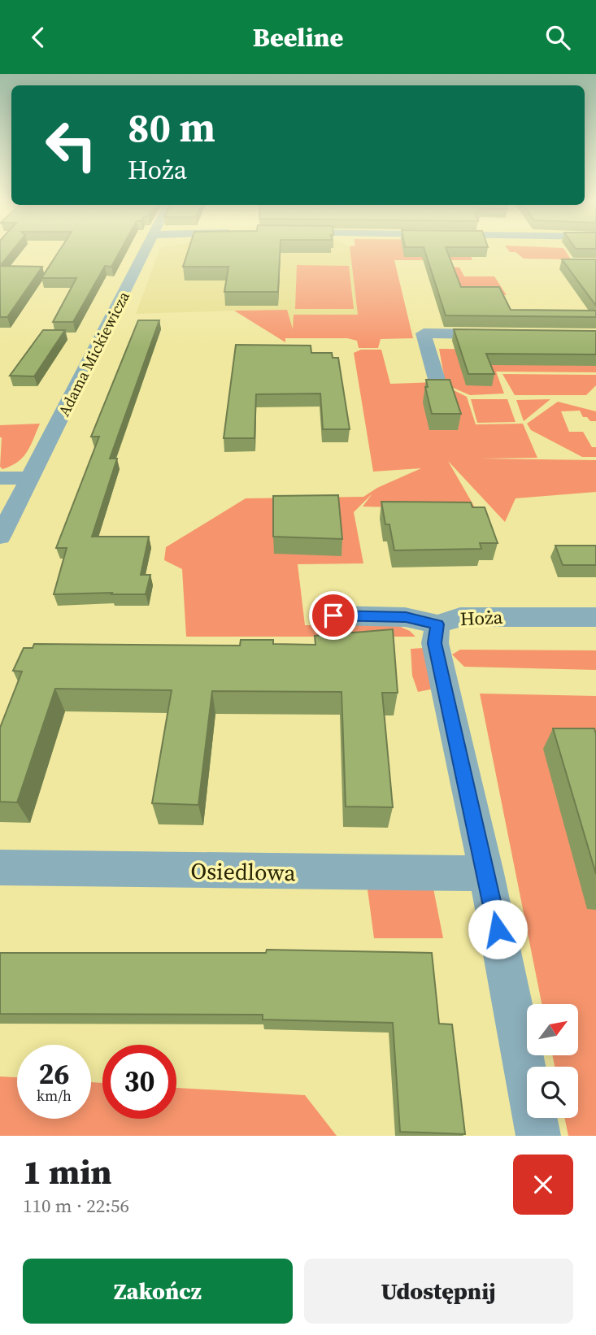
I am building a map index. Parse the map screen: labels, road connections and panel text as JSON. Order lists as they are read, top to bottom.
{
  "streets": {
    "street": ["Adama Mickiewicza", "Hoża", "Osiedlowa"]
  },
  "north": "top right",
  "page": {
    "header": "Beeline",
    "turn": ["80 m", "Hoża"],
    "speed": "26 km/h",
    "limit": "30",
    "heading": ["1 min", "110 m · 22:56"],
    "buttons": ["Zakończ", "Udostępnij"]
  }
}
